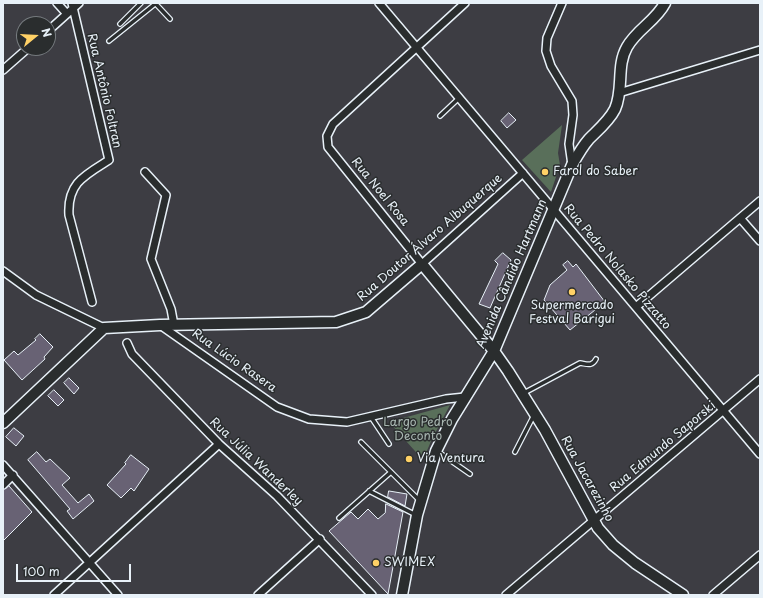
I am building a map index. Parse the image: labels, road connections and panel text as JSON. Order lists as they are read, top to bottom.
{
  "streets": {
    "main road": [
      "Rua Noel Rosa",
      "Rua Doutor Álvaro Albuquerque",
      "Avenida Cândido Hartmann",
      "Rua Jacarezinho"
    ],
    "street": [
      "Rua Antônio Foltran",
      "Rua Pedro Nolasko Pizzatto",
      "Rua Lúcio Rasera",
      "Rua Edmundo Saporski",
      "Rua Júlia Wanderley"
    ]
  },
  "crossings": [
    ["Rua Noel Rosa", "Rua Doutor Álvaro Albuquerque"],
    ["Rua Noel Rosa", "Rua Pedro Nolasko Pizzatto"],
    ["Rua Noel Rosa", "Avenida Cândido Hartmann"],
    ["Rua Noel Rosa", "Rua Jacarezinho"],
    ["Rua Doutor Álvaro Albuquerque", "Rua Pedro Nolasko Pizzatto"],
    ["Rua Doutor Álvaro Albuquerque", "Rua Lúcio Rasera"],
    ["Rua Pedro Nolasko Pizzatto", "Avenida Cândido Hartmann"],
    ["Rua Pedro Nolasko Pizzatto", "Rua Edmundo Saporski"],
    ["Avenida Cândido Hartmann", "Rua Lúcio Rasera"],
    ["Avenida Cândido Hartmann", "Rua Jacarezinho"],
    ["Rua Edmundo Saporski", "Rua Jacarezinho"]
  ],
  "parks": ["Largo Pedro Deconto"],
  "places": [
    "Farol do Saber",
    "Supermercado Festval Barigui",
    "Via Ventura",
    "SWIMEX"
  ],
  "scale_bar": "100 m",
  "north": "right"
}
